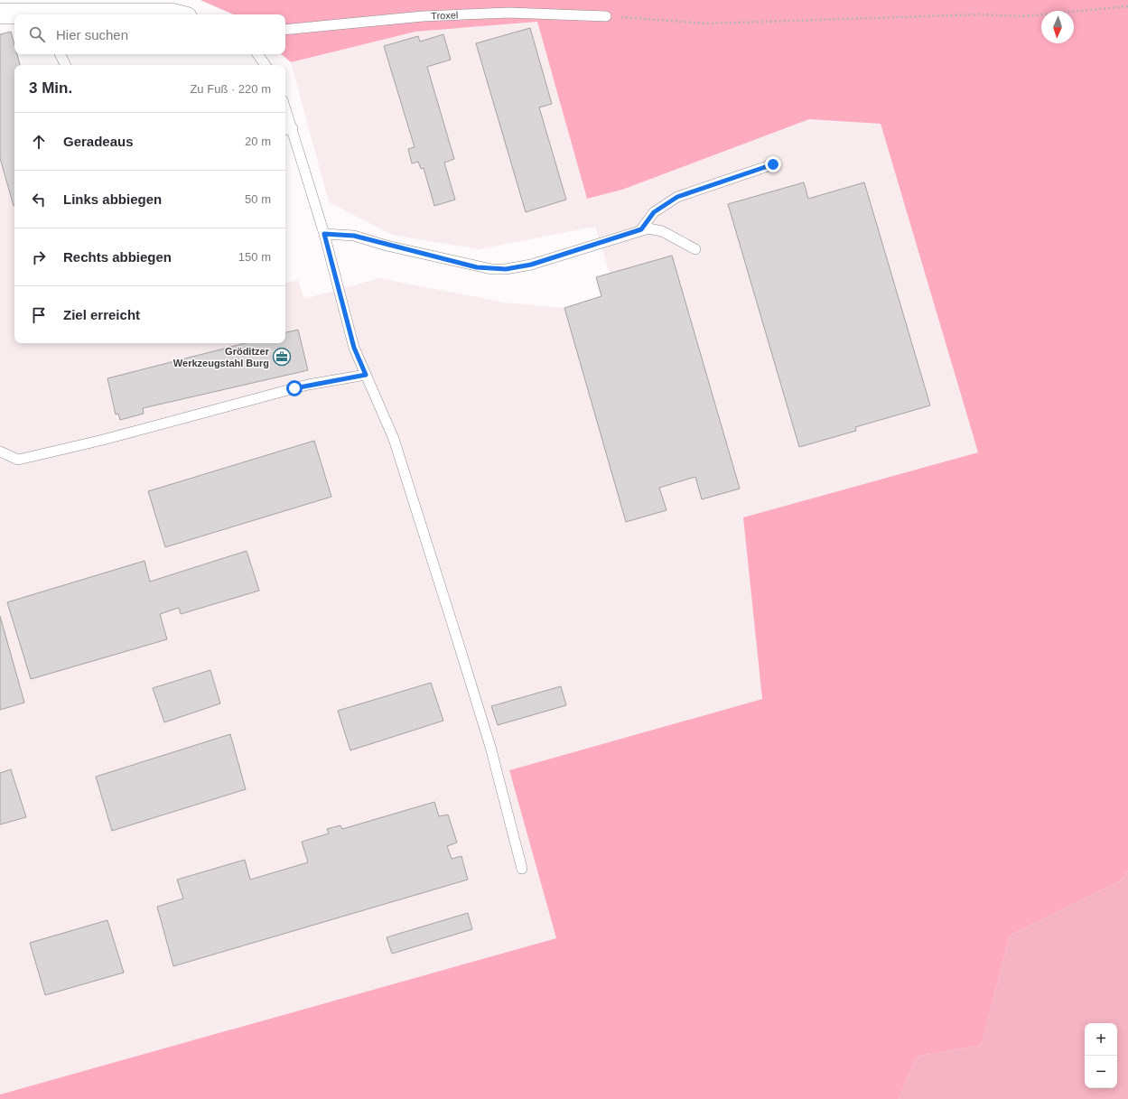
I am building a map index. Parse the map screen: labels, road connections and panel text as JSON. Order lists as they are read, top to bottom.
{
  "streets": {
    "lane": ["Troxel"]
  },
  "places": {
    "office": ["Gröditzer Werkzeugstahl Burg"]
  },
  "north": "bottom",
  "page": {
    "search": "Hier suchen",
    "heading": ["3 Min.", "Zu Fuß · 220 m"],
    "list": [
      ["Geradeaus", "20 m"],
      ["Links abbiegen", "50 m"],
      ["Rechts abbiegen", "150 m"],
      "Ziel erreicht"
    ],
    "map_buttons": ["+", "−"]
  }
}
